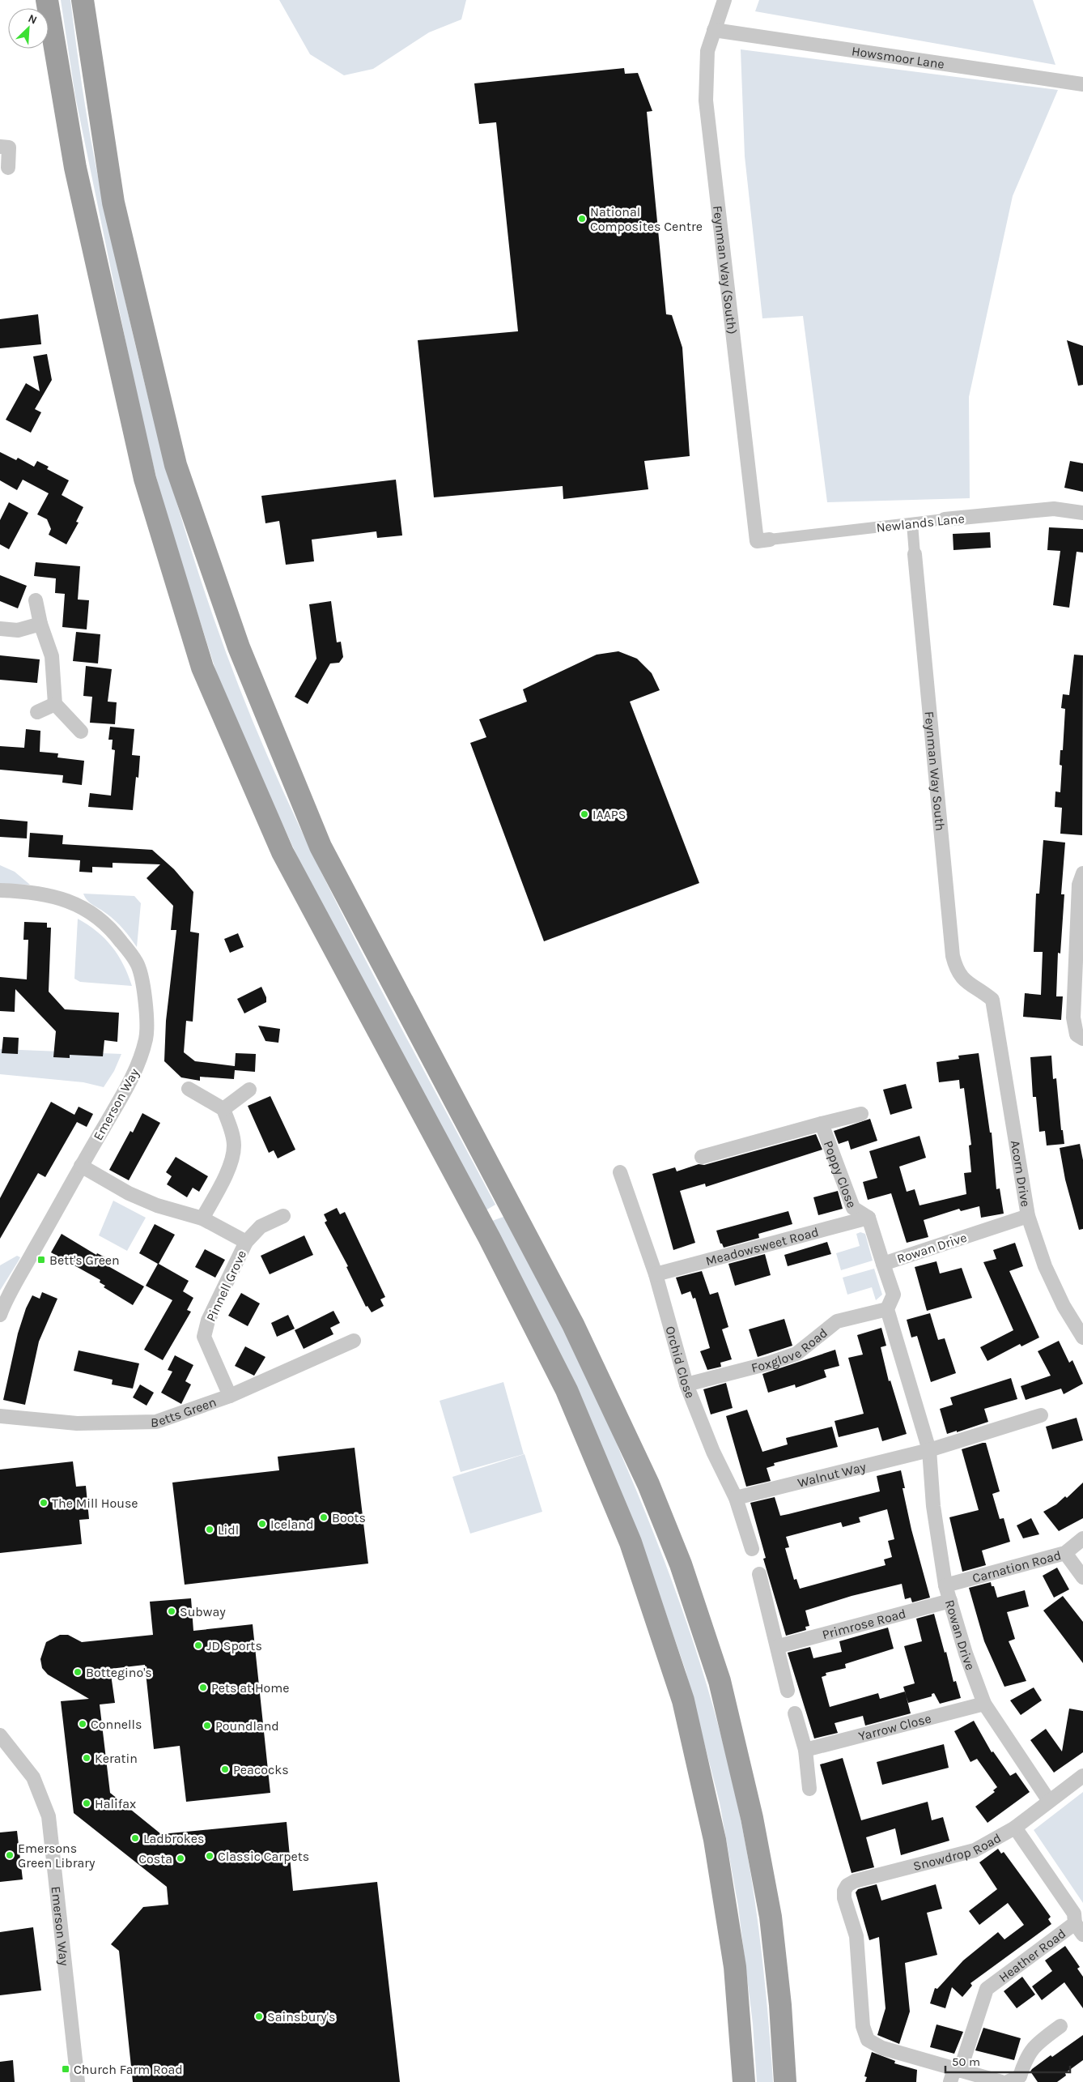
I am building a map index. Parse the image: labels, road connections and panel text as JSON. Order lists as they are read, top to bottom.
{
  "streets": {
    "street": [
      "Howsmoor Lane",
      "Feynman Way (South)",
      "Newlands Lane",
      "Feynman Way South",
      "Emerson Way",
      "Poppy Close",
      "Acorn Drive",
      "Meadowsweet Road",
      "Rowan Drive",
      "Pinnell Grove",
      "Foxglove Road",
      "Orchid Close",
      "Betts Green",
      "Walnut Way",
      "Carnation Road",
      "Primrose Road",
      "Yarrow Close",
      "Snowdrop Road",
      "Heather Road"
    ]
  },
  "crossings": [
    ["Howsmoor Lane", "Feynman Way (South)"],
    ["Feynman Way (South)", "Newlands Lane"],
    ["Newlands Lane", "Feynman Way South"],
    ["Feynman Way South", "Acorn Drive"],
    ["Emerson Way", "Pinnell Grove"],
    ["Poppy Close", "Meadowsweet Road"],
    ["Poppy Close", "Rowan Drive"],
    ["Acorn Drive", "Rowan Drive"],
    ["Meadowsweet Road", "Orchid Close"],
    ["Rowan Drive", "Foxglove Road"],
    ["Rowan Drive", "Walnut Way"],
    ["Rowan Drive", "Carnation Road"],
    ["Rowan Drive", "Primrose Road"],
    ["Rowan Drive", "Yarrow Close"],
    ["Rowan Drive", "Snowdrop Road"],
    ["Pinnell Grove", "Betts Green"],
    ["Foxglove Road", "Orchid Close"],
    ["Orchid Close", "Walnut Way"],
    ["Snowdrop Road", "Heather Road"]
  ],
  "places": {
    "other": [
      "National Composites Centre",
      "IAAPS",
      "The Mill House",
      "Boots",
      "Iceland",
      "Lidl",
      "Subway",
      "JD Sports",
      "Bottegino's",
      "Pets at Home",
      "Connells",
      "Poundland",
      "Keratin",
      "Peacocks",
      "Halifax",
      "Ladbrokes",
      "Emersons Green Library",
      "Classic Carpets",
      "Costa",
      "Sainsbury's"
    ],
    "transit": ["Bett's Green", "Church Farm Road"]
  },
  "scale_bar": "50 m",
  "north": "top right"
}
